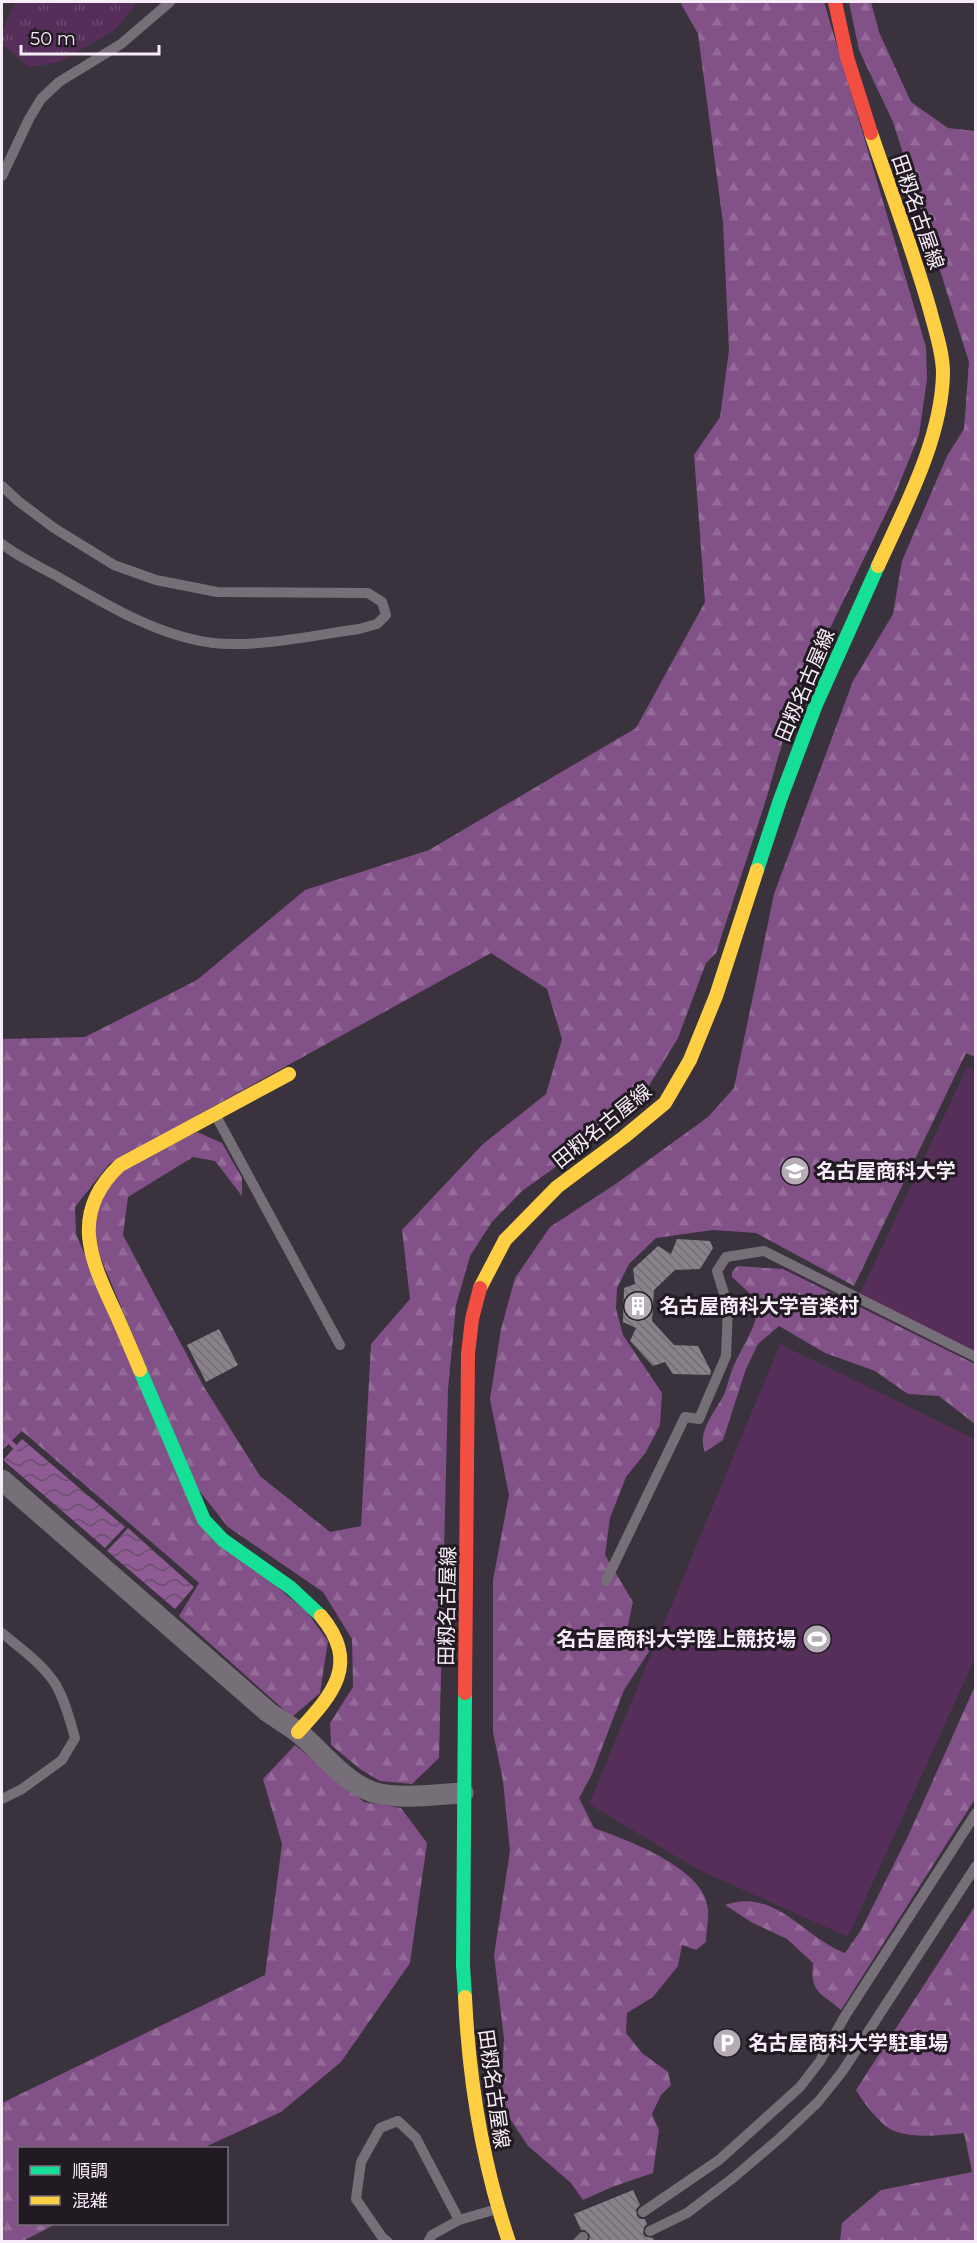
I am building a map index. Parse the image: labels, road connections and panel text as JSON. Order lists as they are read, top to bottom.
{
  "streets": {
    "main road": ["田籾名古屋線"]
  },
  "places": {
    "school or university": ["名古屋商科大学"],
    "building": ["名古屋商科大学音楽村"],
    "sports": ["名古屋商科大学陸上競技場"],
    "parking": ["名古屋商科大学駐車場"]
  },
  "legend": ["順調", "混雑"],
  "scale_bar": "50 m"
}
